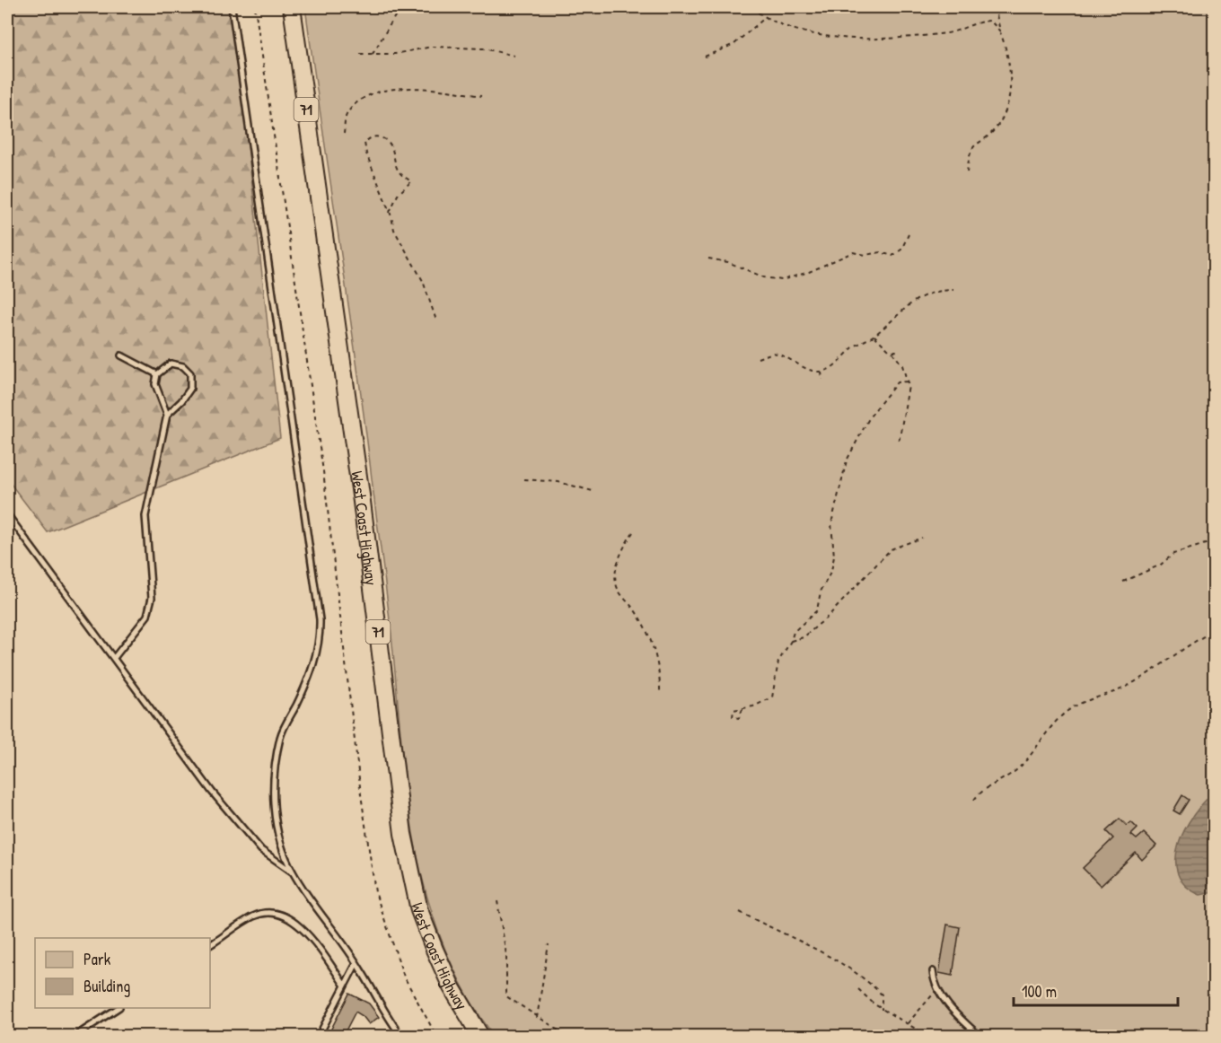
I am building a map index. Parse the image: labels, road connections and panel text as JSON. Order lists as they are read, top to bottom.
{
  "streets": {
    "highway": ["71", "West Coast Highway"]
  },
  "legend": ["Park", "Building"],
  "scale_bar": "100 m"
}
